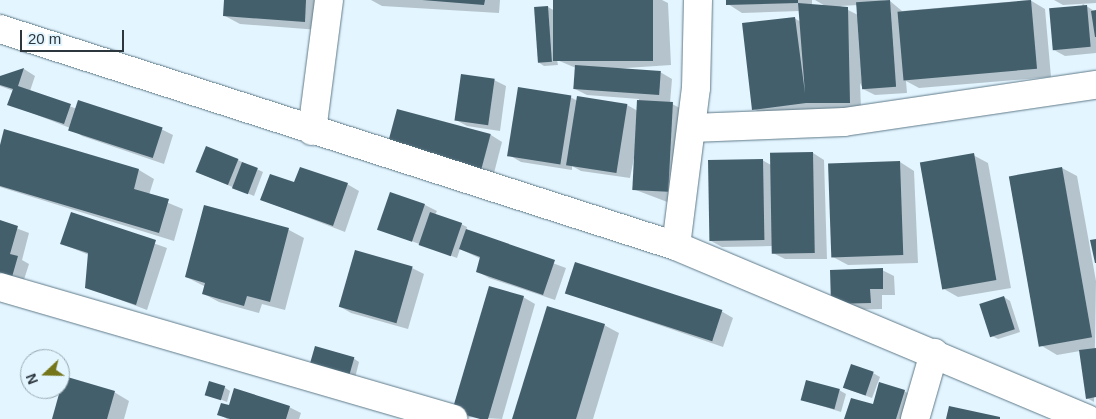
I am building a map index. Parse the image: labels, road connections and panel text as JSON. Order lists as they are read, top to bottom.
{
  "scale_bar": "20 m",
  "north": "left"
}
